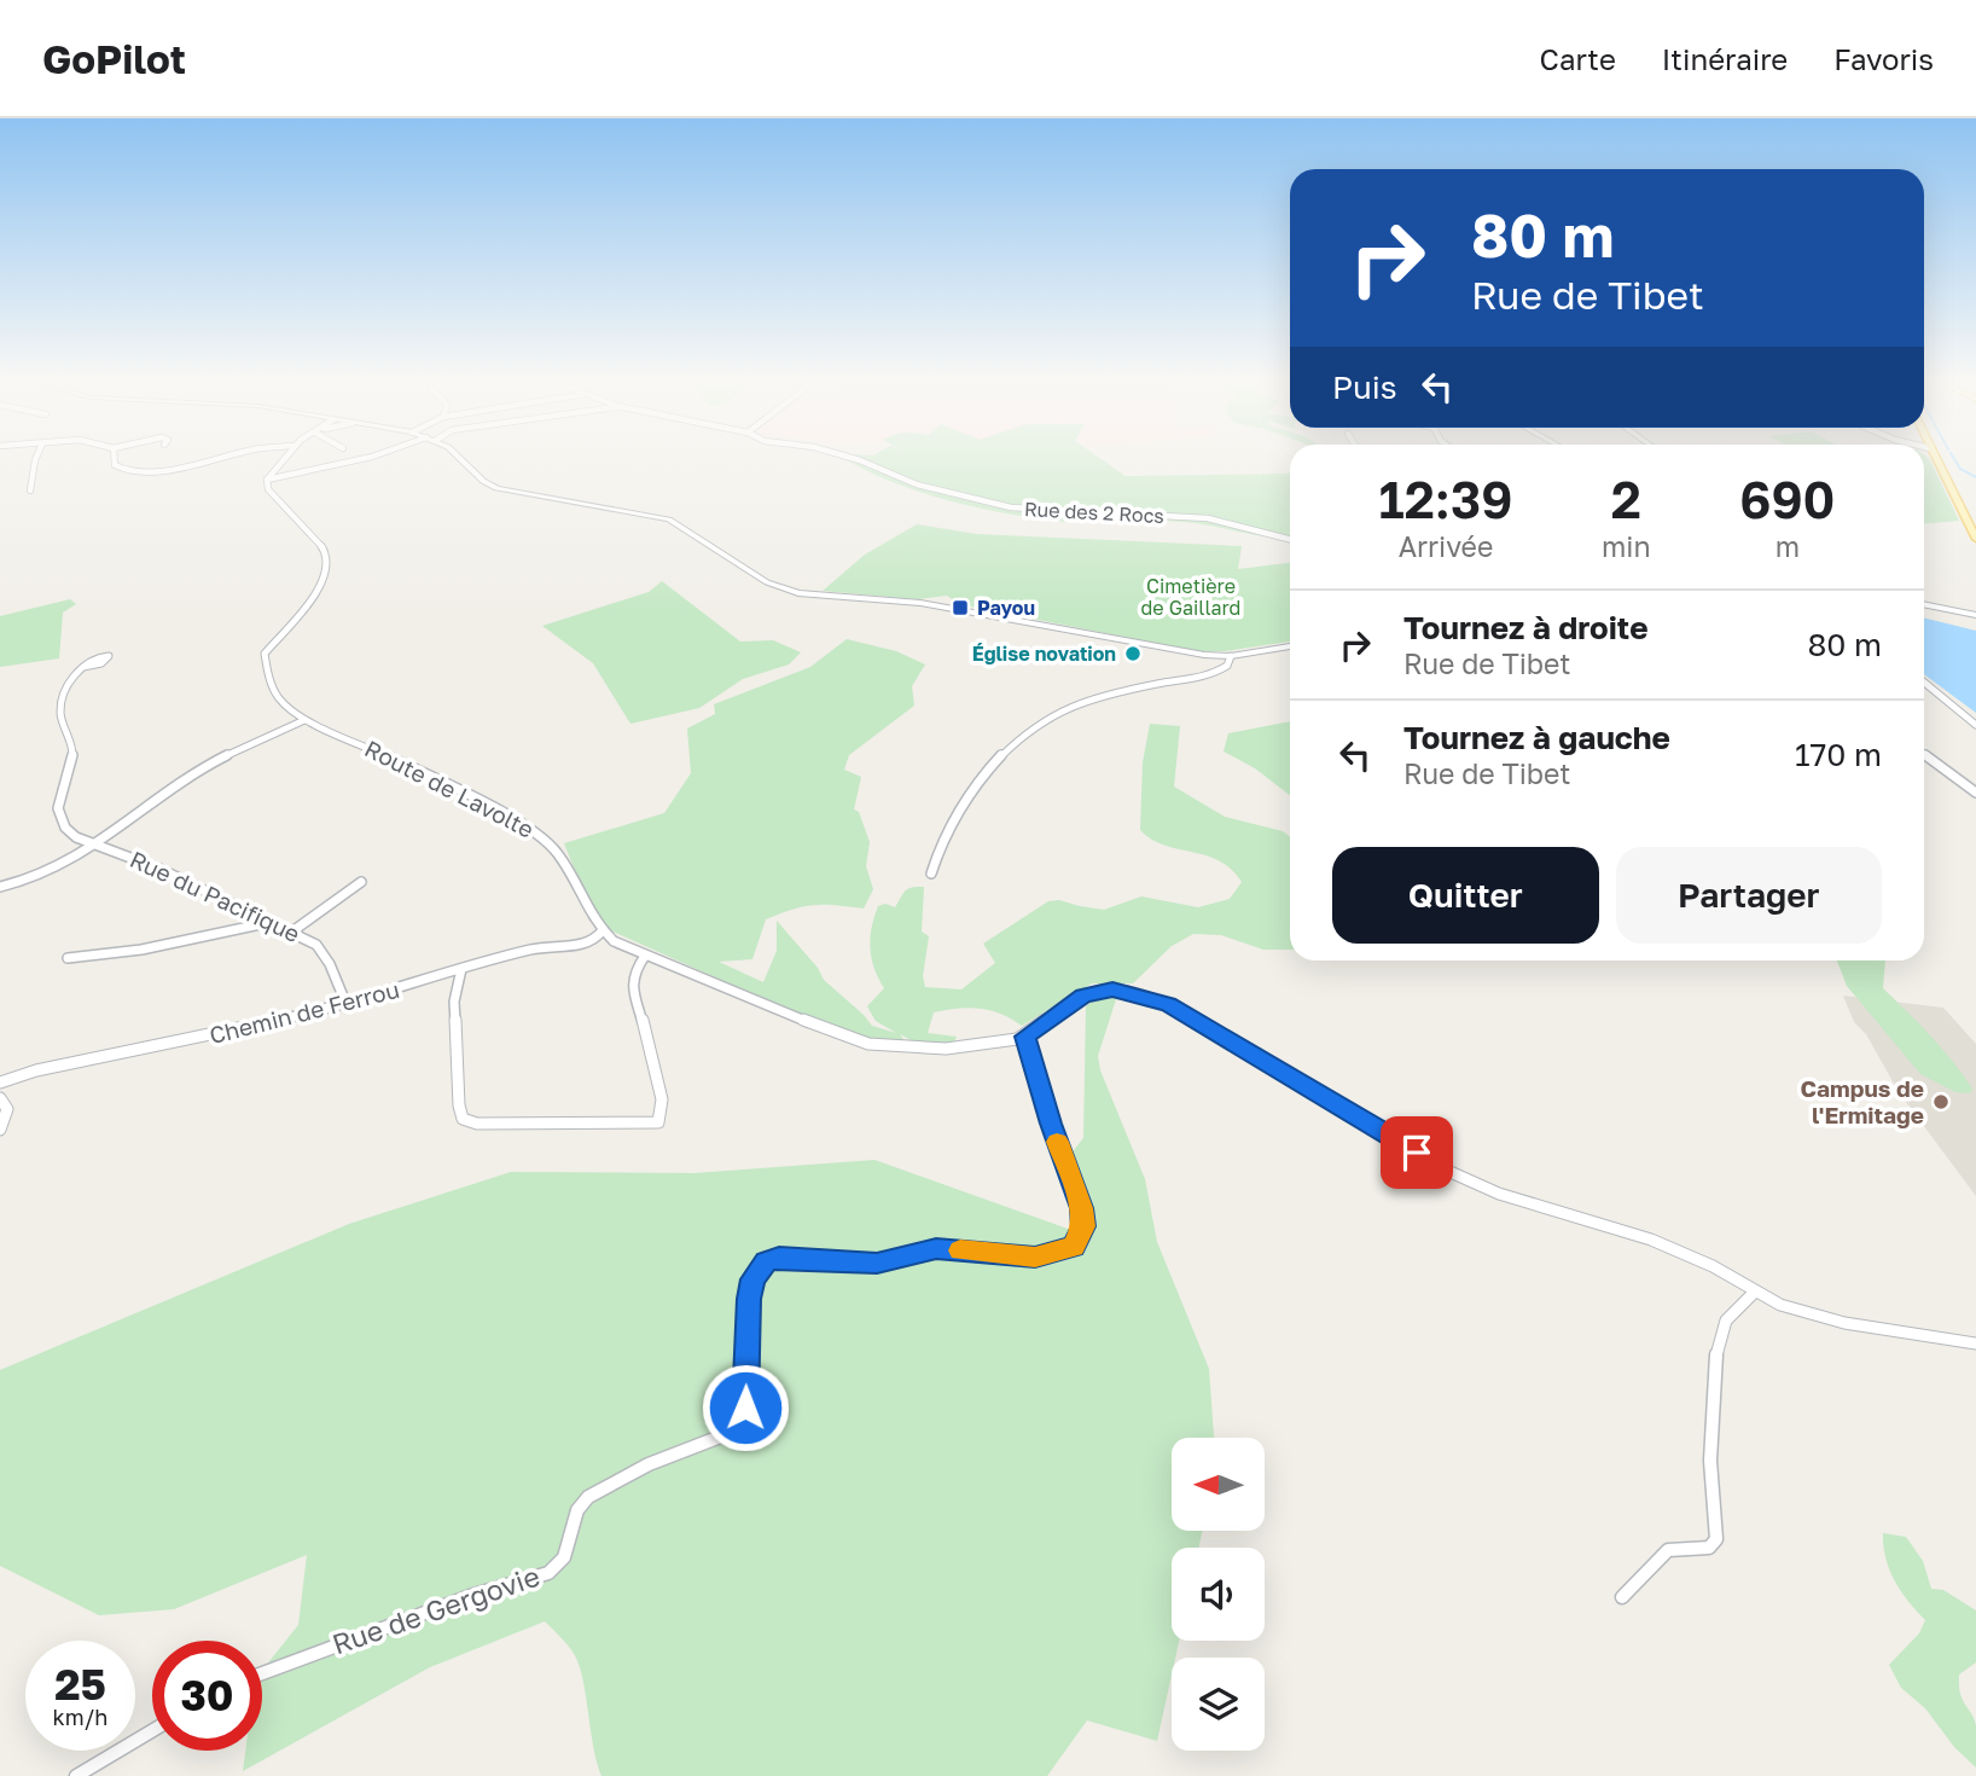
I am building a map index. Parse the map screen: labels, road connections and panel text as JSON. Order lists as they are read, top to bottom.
{
  "streets": {
    "street": [
      "Rue des 2 Rocs",
      "Route de Lavolte",
      "Rue du Pacifique",
      "Chemin de Ferrou",
      "Rue de Gergovie"
    ]
  },
  "crossings": [
    ["Route de Lavolte", "Chemin de Ferrou"],
    ["Route de Lavolte", "Rue de Gergovie"],
    ["Rue du Pacifique", "Chemin de Ferrou"]
  ],
  "parks": ["Cimetière de Gaillard"],
  "places": {
    "transit": ["Payou"],
    "other": ["Église novation", "Campus de l'Ermitage"]
  },
  "north": "left",
  "page": {
    "header": "GoPilot",
    "nav": ["Carte", "Itinéraire", "Favoris"],
    "turn": ["80 m", "Rue de Tibet"],
    "then": "Puis",
    "eta": [
      "12:39",
      "Arrivée",
      "2",
      "min",
      "690",
      "m"
    ],
    "list": [
      {
        "name": "Tournez à droite",
        "note": "Rue de Tibet",
        "value": "80 m"
      },
      {
        "name": "Tournez à gauche",
        "note": "Rue de Tibet",
        "value": "170 m"
      }
    ],
    "buttons": ["Quitter", "Partager"],
    "speed": "25 km/h",
    "limit": "30"
  }
}
